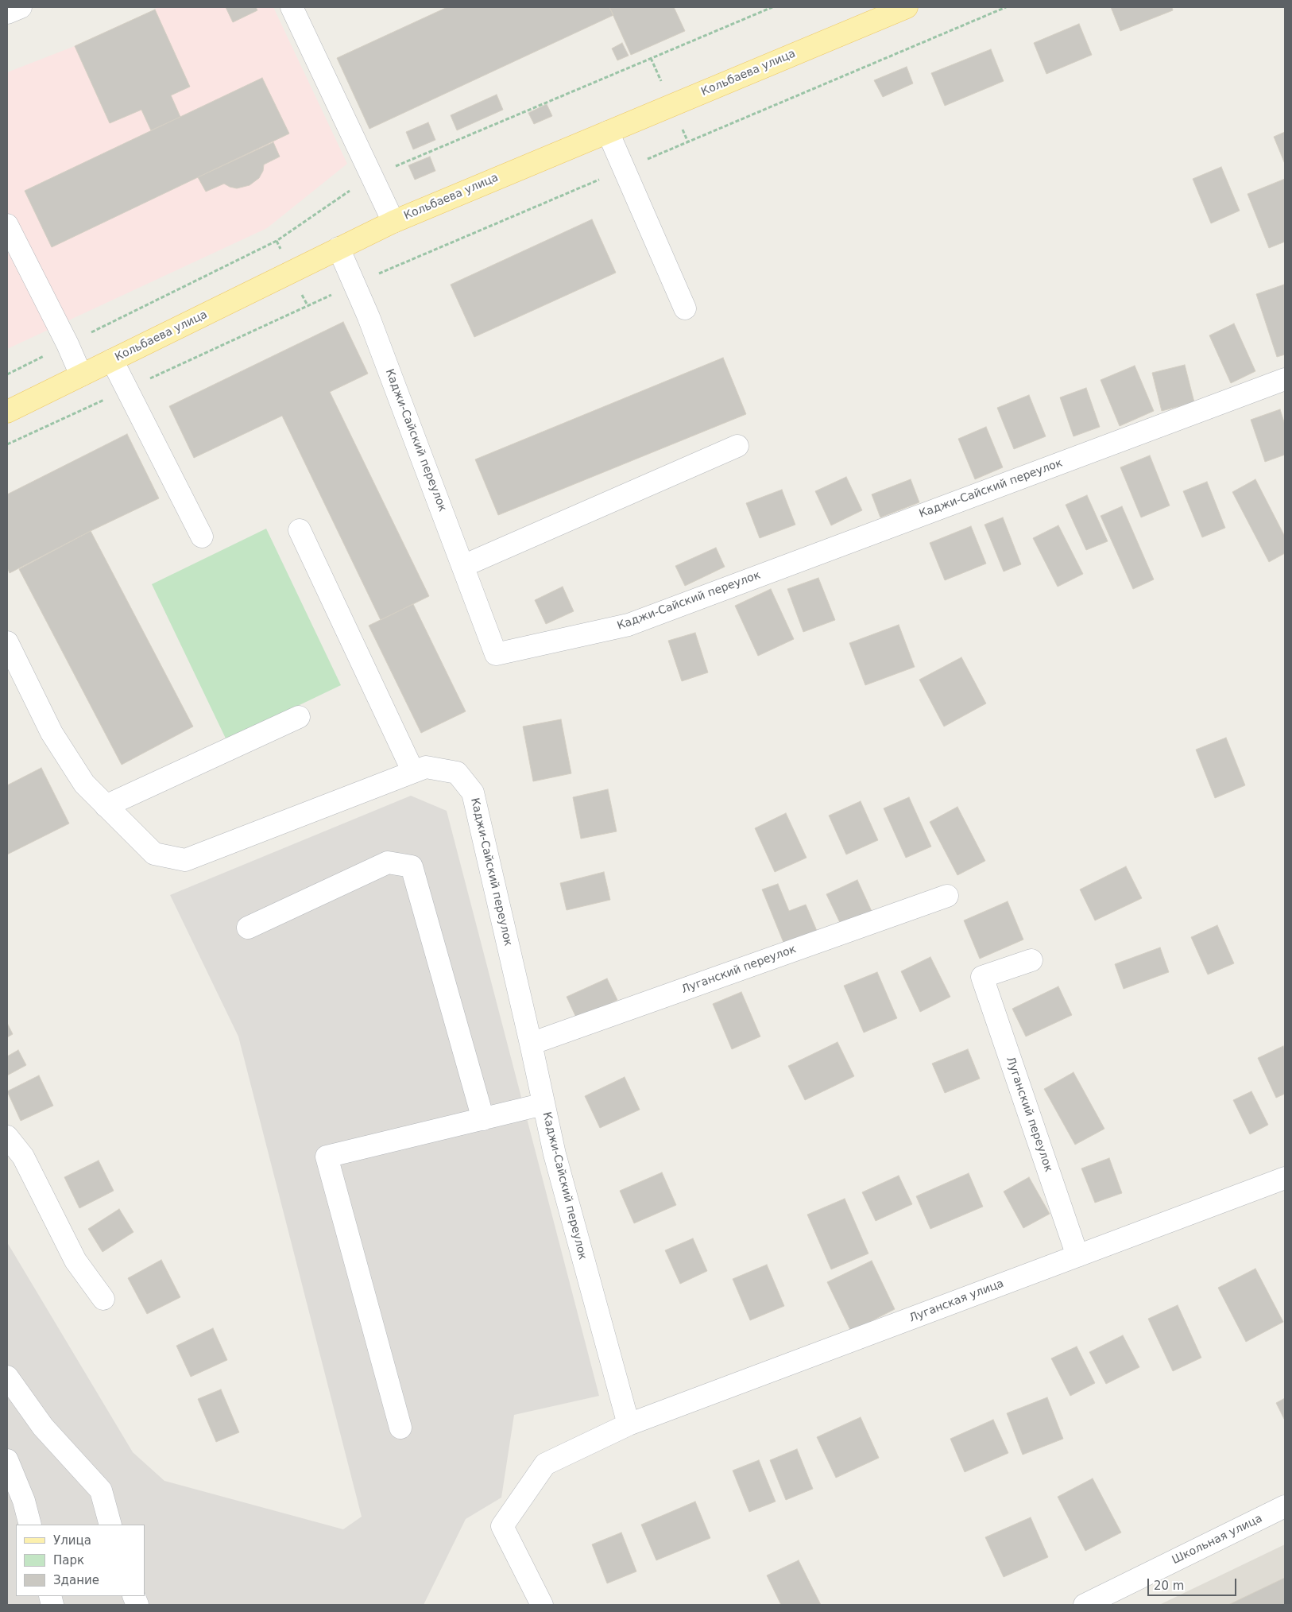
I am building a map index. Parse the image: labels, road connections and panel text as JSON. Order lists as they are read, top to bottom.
{
  "streets": {
    "main road": ["Кольбаева улица"],
    "street": [
      "Каджи-Сайский переулок",
      "Луганский переулок",
      "Луганская улица",
      "Школьная улица"
    ]
  },
  "crossings": [
    ["Кольбаева улица", "Каджи-Сайский переулок"],
    ["Каджи-Сайский переулок", "Луганский переулок"],
    ["Каджи-Сайский переулок", "Луганская улица"],
    ["Луганский переулок", "Луганская улица"]
  ],
  "legend": ["Улица", "Парк", "Здание"],
  "scale_bar": "20 m"
}
